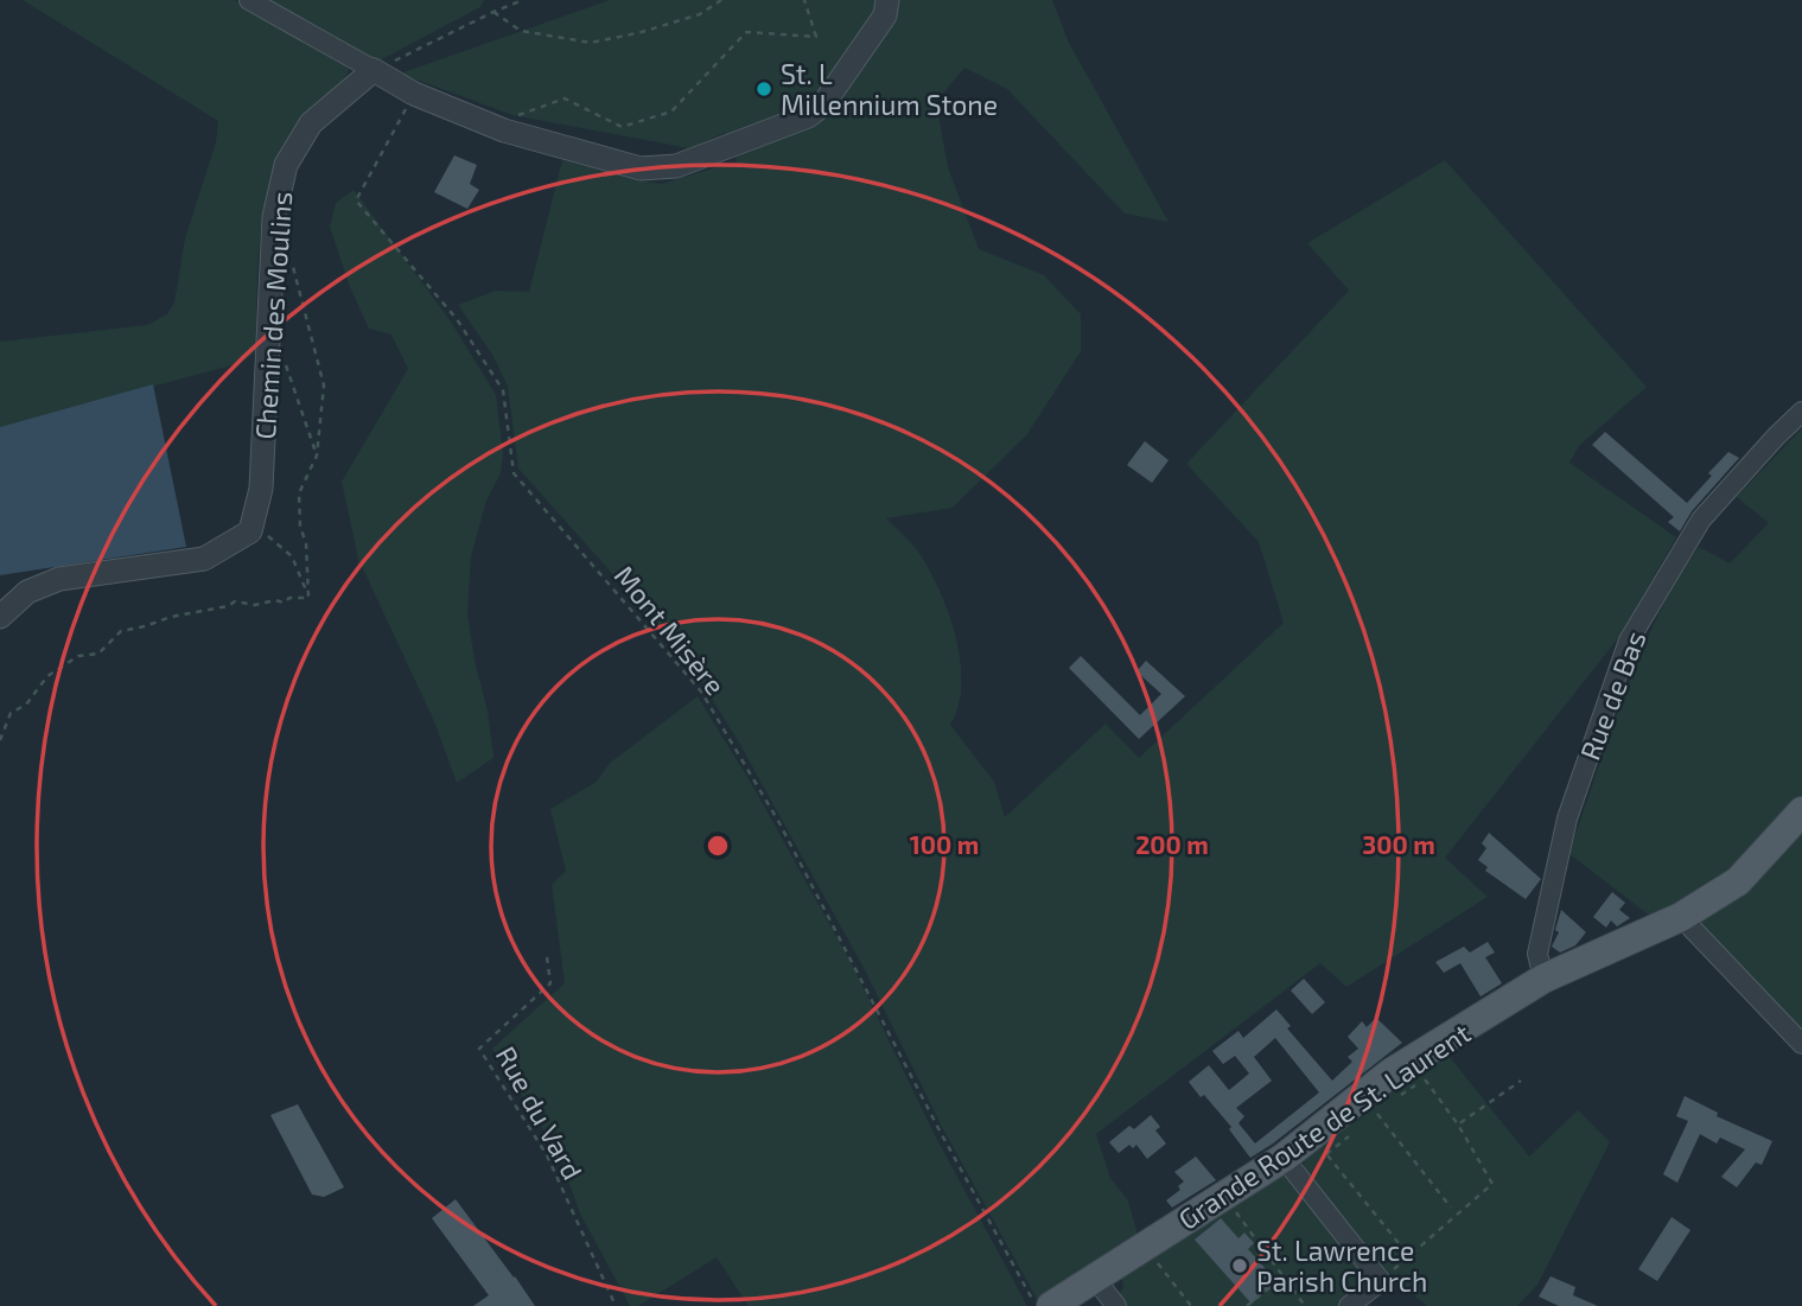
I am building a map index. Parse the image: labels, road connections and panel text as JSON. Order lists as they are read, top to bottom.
{
  "streets": {
    "main road": ["Grande Route de St. Laurent"],
    "street": ["Chemin des Moulins", "Rue de Bas"],
    "path": ["Mont Misère", "Rue du Vard"]
  },
  "crossings": [
    ["Rue de Bas", "Grande Route de St. Laurent"]
  ],
  "places": ["St. L Millennium Stone", "St. Lawrence Parish Church"],
  "rings": ["100 m", "200 m", "300 m"]
}
